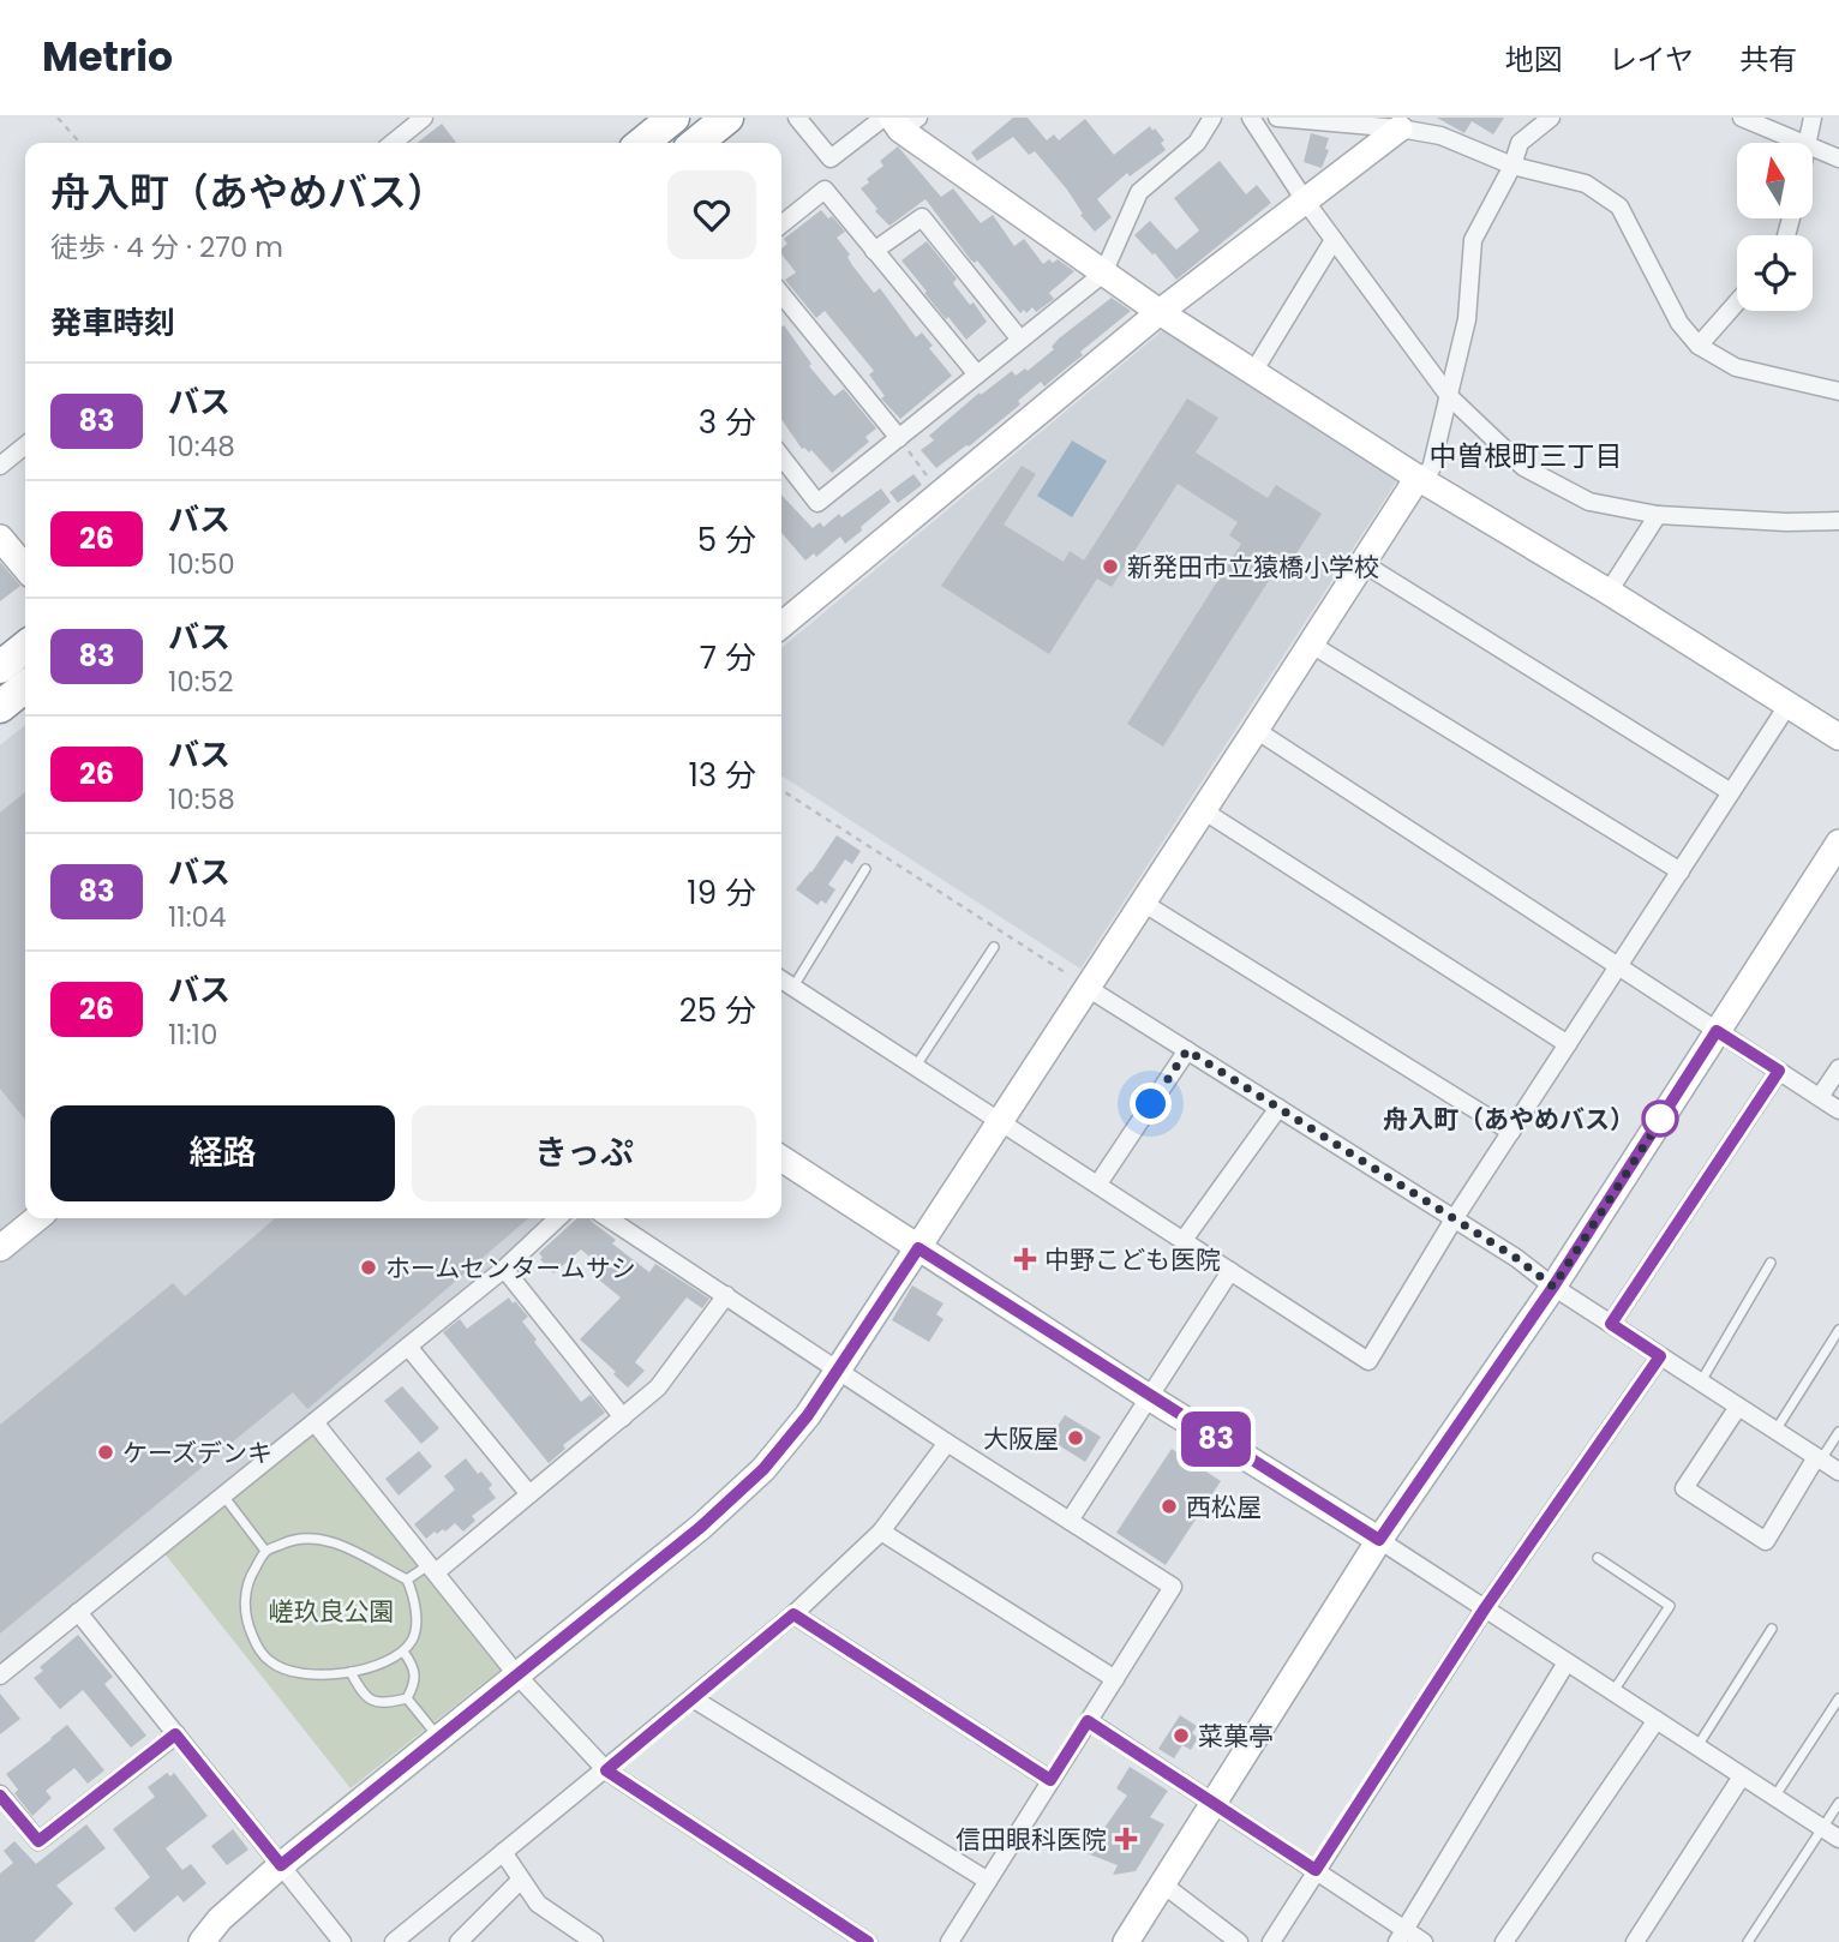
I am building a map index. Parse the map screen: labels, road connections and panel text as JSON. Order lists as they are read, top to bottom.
{
  "districts": ["中曽根町三丁目"],
  "parks": ["嵯玖良公園"],
  "places": {
    "other": [
      "新発田市立猿橋小学校",
      "舟入町（あやめバス）",
      "ホームセンタームサシ",
      "大阪屋",
      "ケーズデンキ",
      "西松屋",
      "菜菓亭"
    ],
    "health": ["中野こども医院", "信田眼科医院"]
  },
  "lines": ["bus line 83"],
  "north": "top",
  "page": {
    "header": "Metrio",
    "nav": ["地図", "レイヤ", "共有"],
    "on_map": "83",
    "heading": [
      ["舟入町（あやめバス）", "徒歩 · 4 分 · 270 m"],
      "発車時刻"
    ],
    "list": [
      {
        "mark": "83",
        "name": "バス",
        "note": "10:48",
        "value": "3 分"
      },
      {
        "mark": "26",
        "name": "バス",
        "note": "10:50",
        "value": "5 分"
      },
      {
        "mark": "83",
        "name": "バス",
        "note": "10:52",
        "value": "7 分"
      },
      {
        "mark": "26",
        "name": "バス",
        "note": "10:58",
        "value": "13 分"
      },
      {
        "mark": "83",
        "name": "バス",
        "note": "11:04",
        "value": "19 分"
      },
      {
        "mark": "26",
        "name": "バス",
        "note": "11:10",
        "value": "25 分"
      }
    ],
    "buttons": ["経路", "きっぷ"]
  }
}
